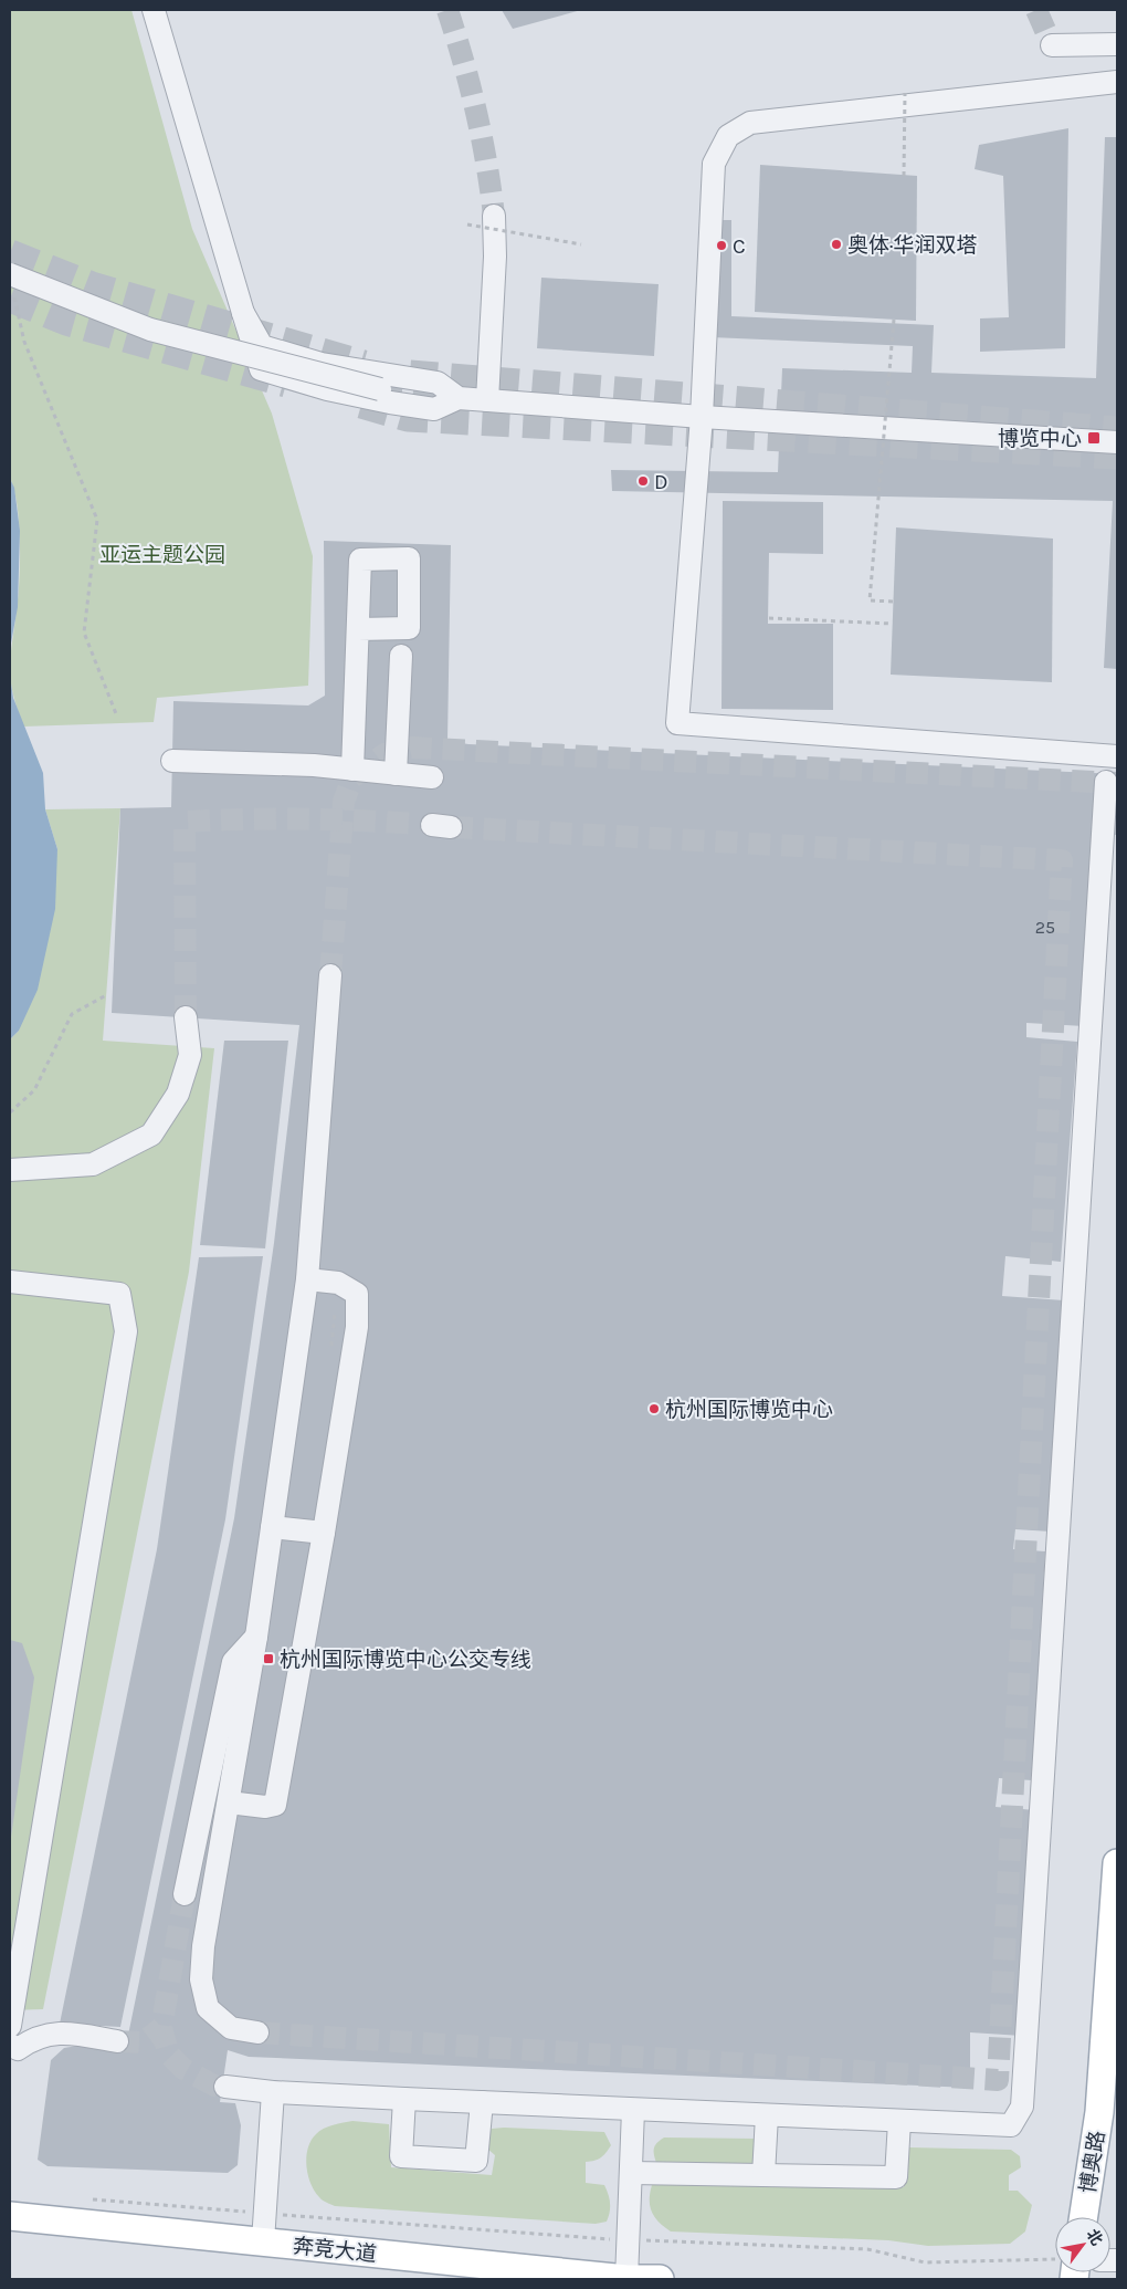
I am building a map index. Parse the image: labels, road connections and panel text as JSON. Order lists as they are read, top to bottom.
{
  "streets": {
    "main road": ["博奥路", "奔竞大道"]
  },
  "parks": ["亚运主题公园"],
  "places": {
    "other": [
      "奥体·华润双塔",
      "C",
      "D",
      "杭州国际博览中心"
    ],
    "transit": ["博览中心", "杭州国际博览中心公交专线"]
  },
  "house_numbers": ["25"],
  "north": "top right"
}
